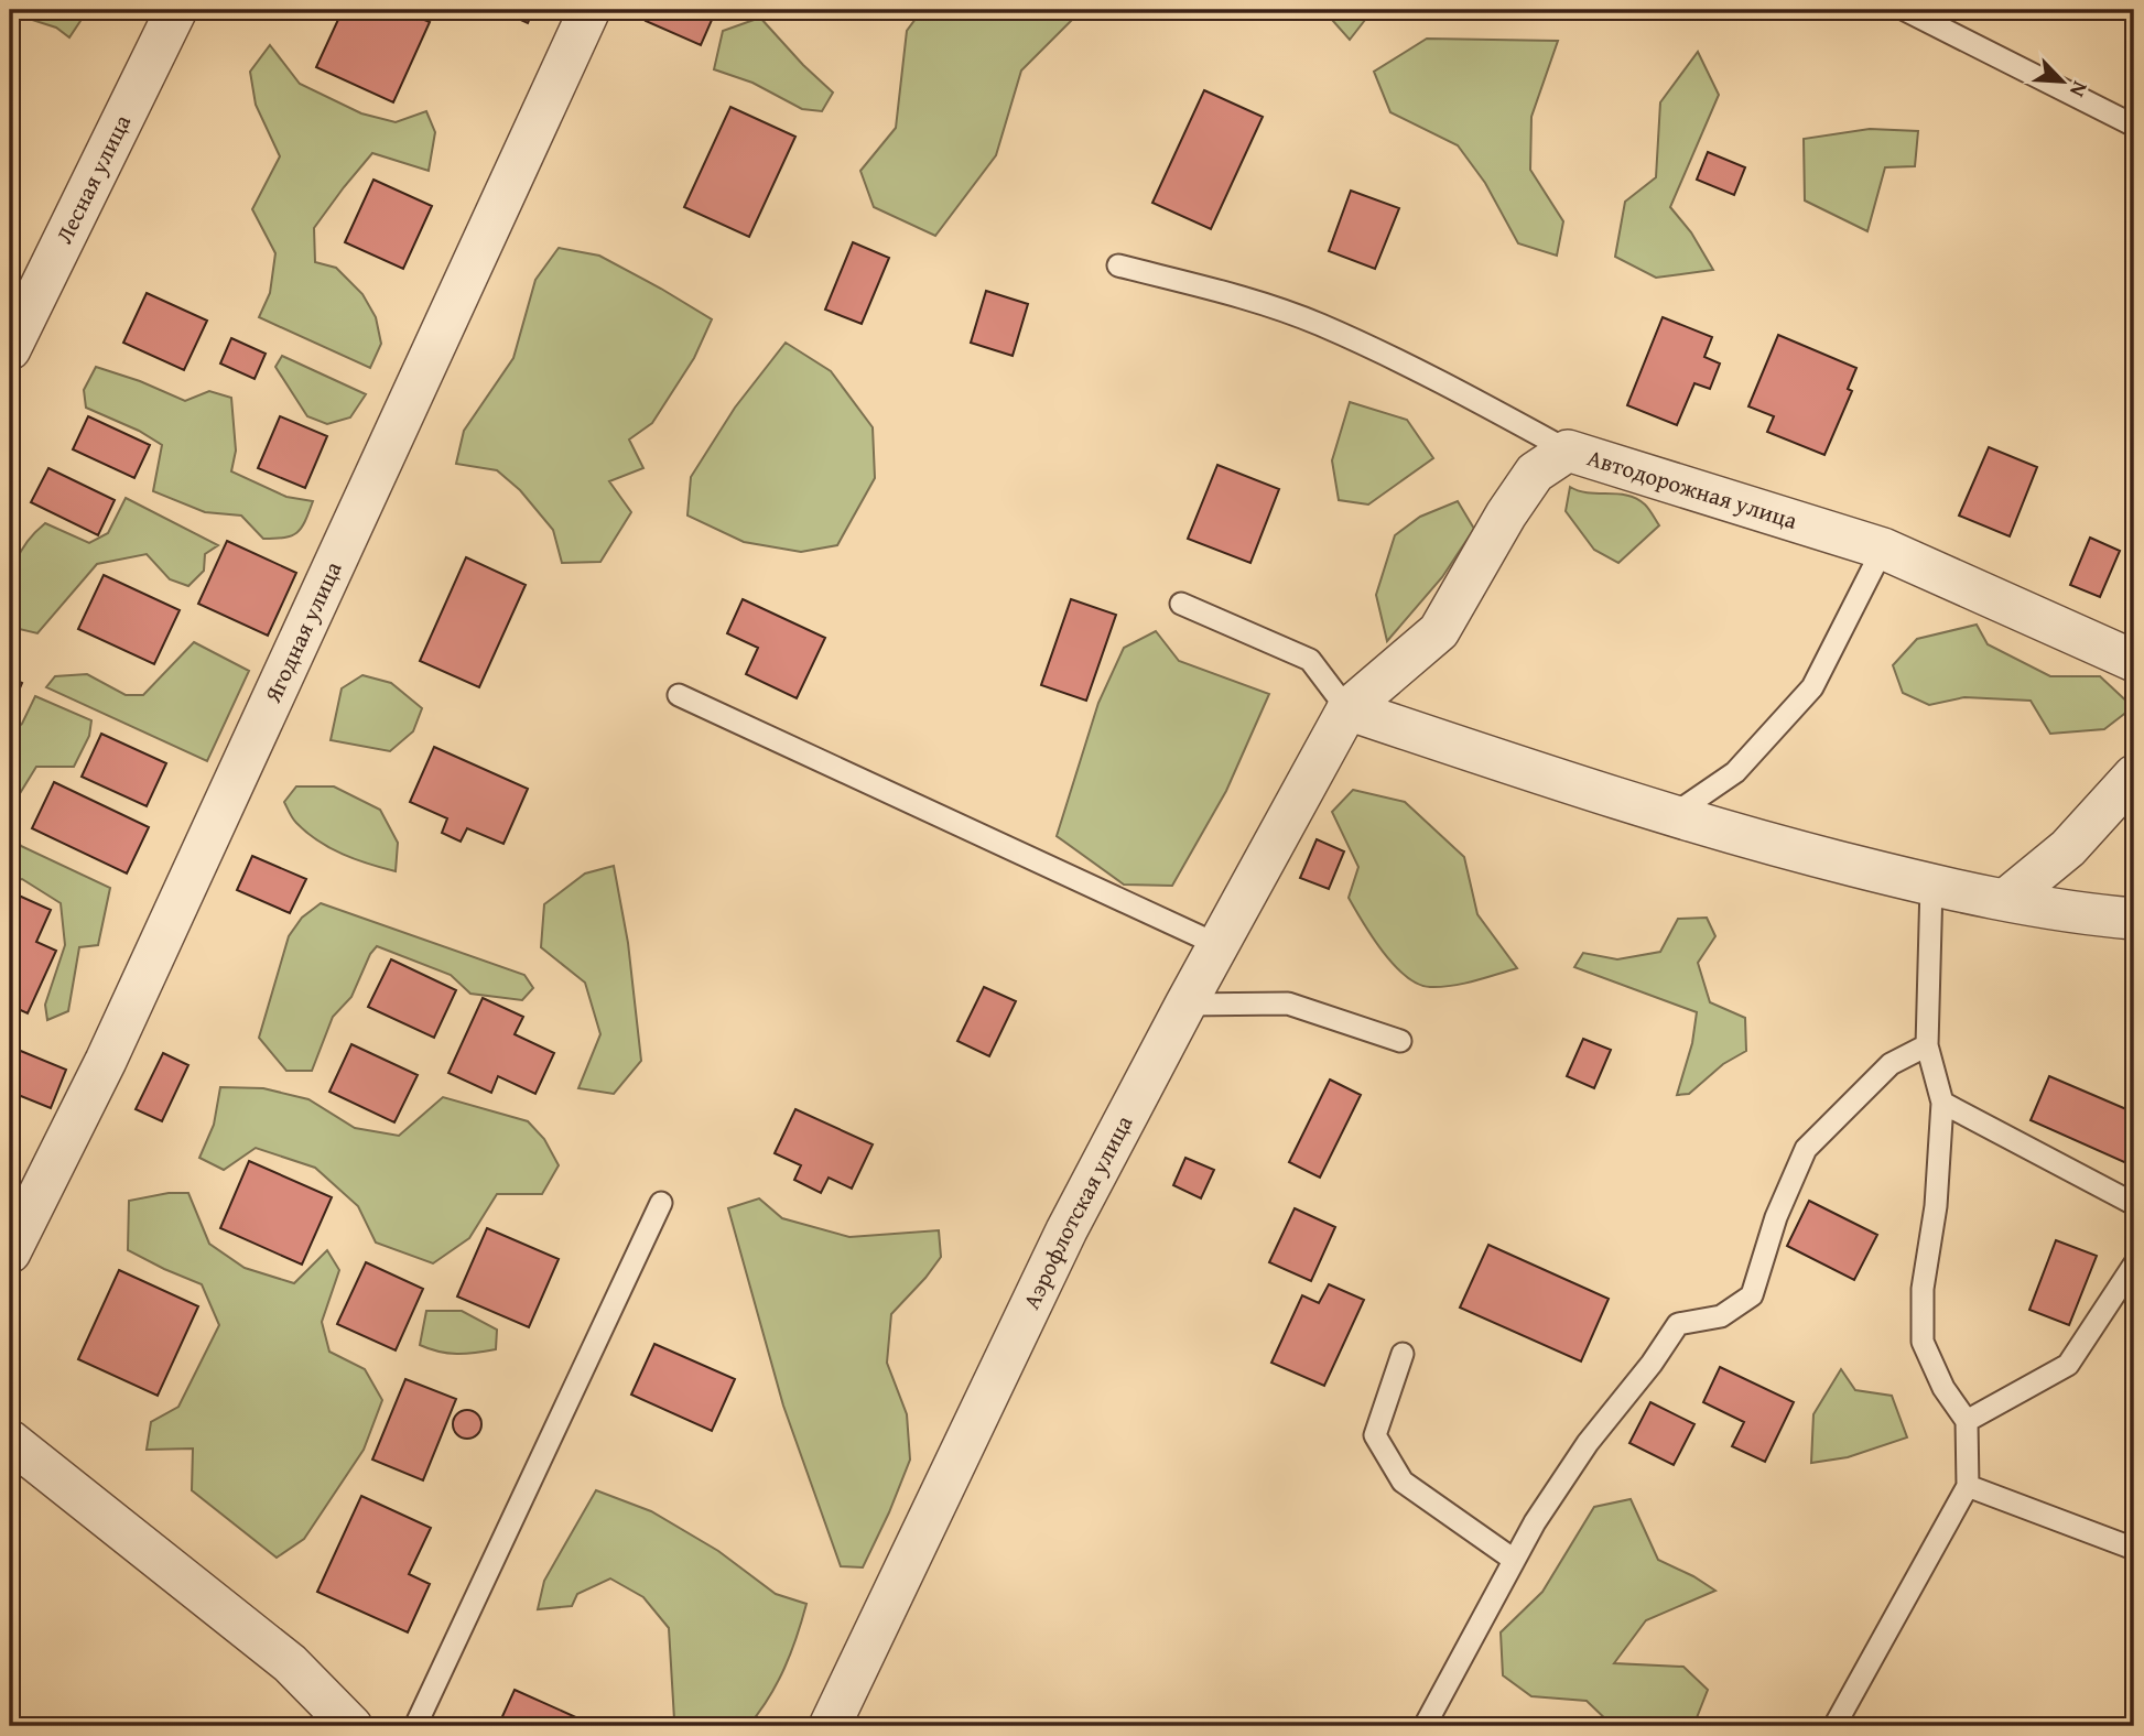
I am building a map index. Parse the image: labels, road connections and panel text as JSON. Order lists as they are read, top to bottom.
{
  "streets": {
    "street": [
      "Лесная улица",
      "Автодорожная улица",
      "Ягодная улица",
      "Аэрофлотская улица"
    ]
  },
  "crossings": [
    ["Автодорожная улица", "Аэрофлотская улица"]
  ],
  "north": "bottom right"
}
